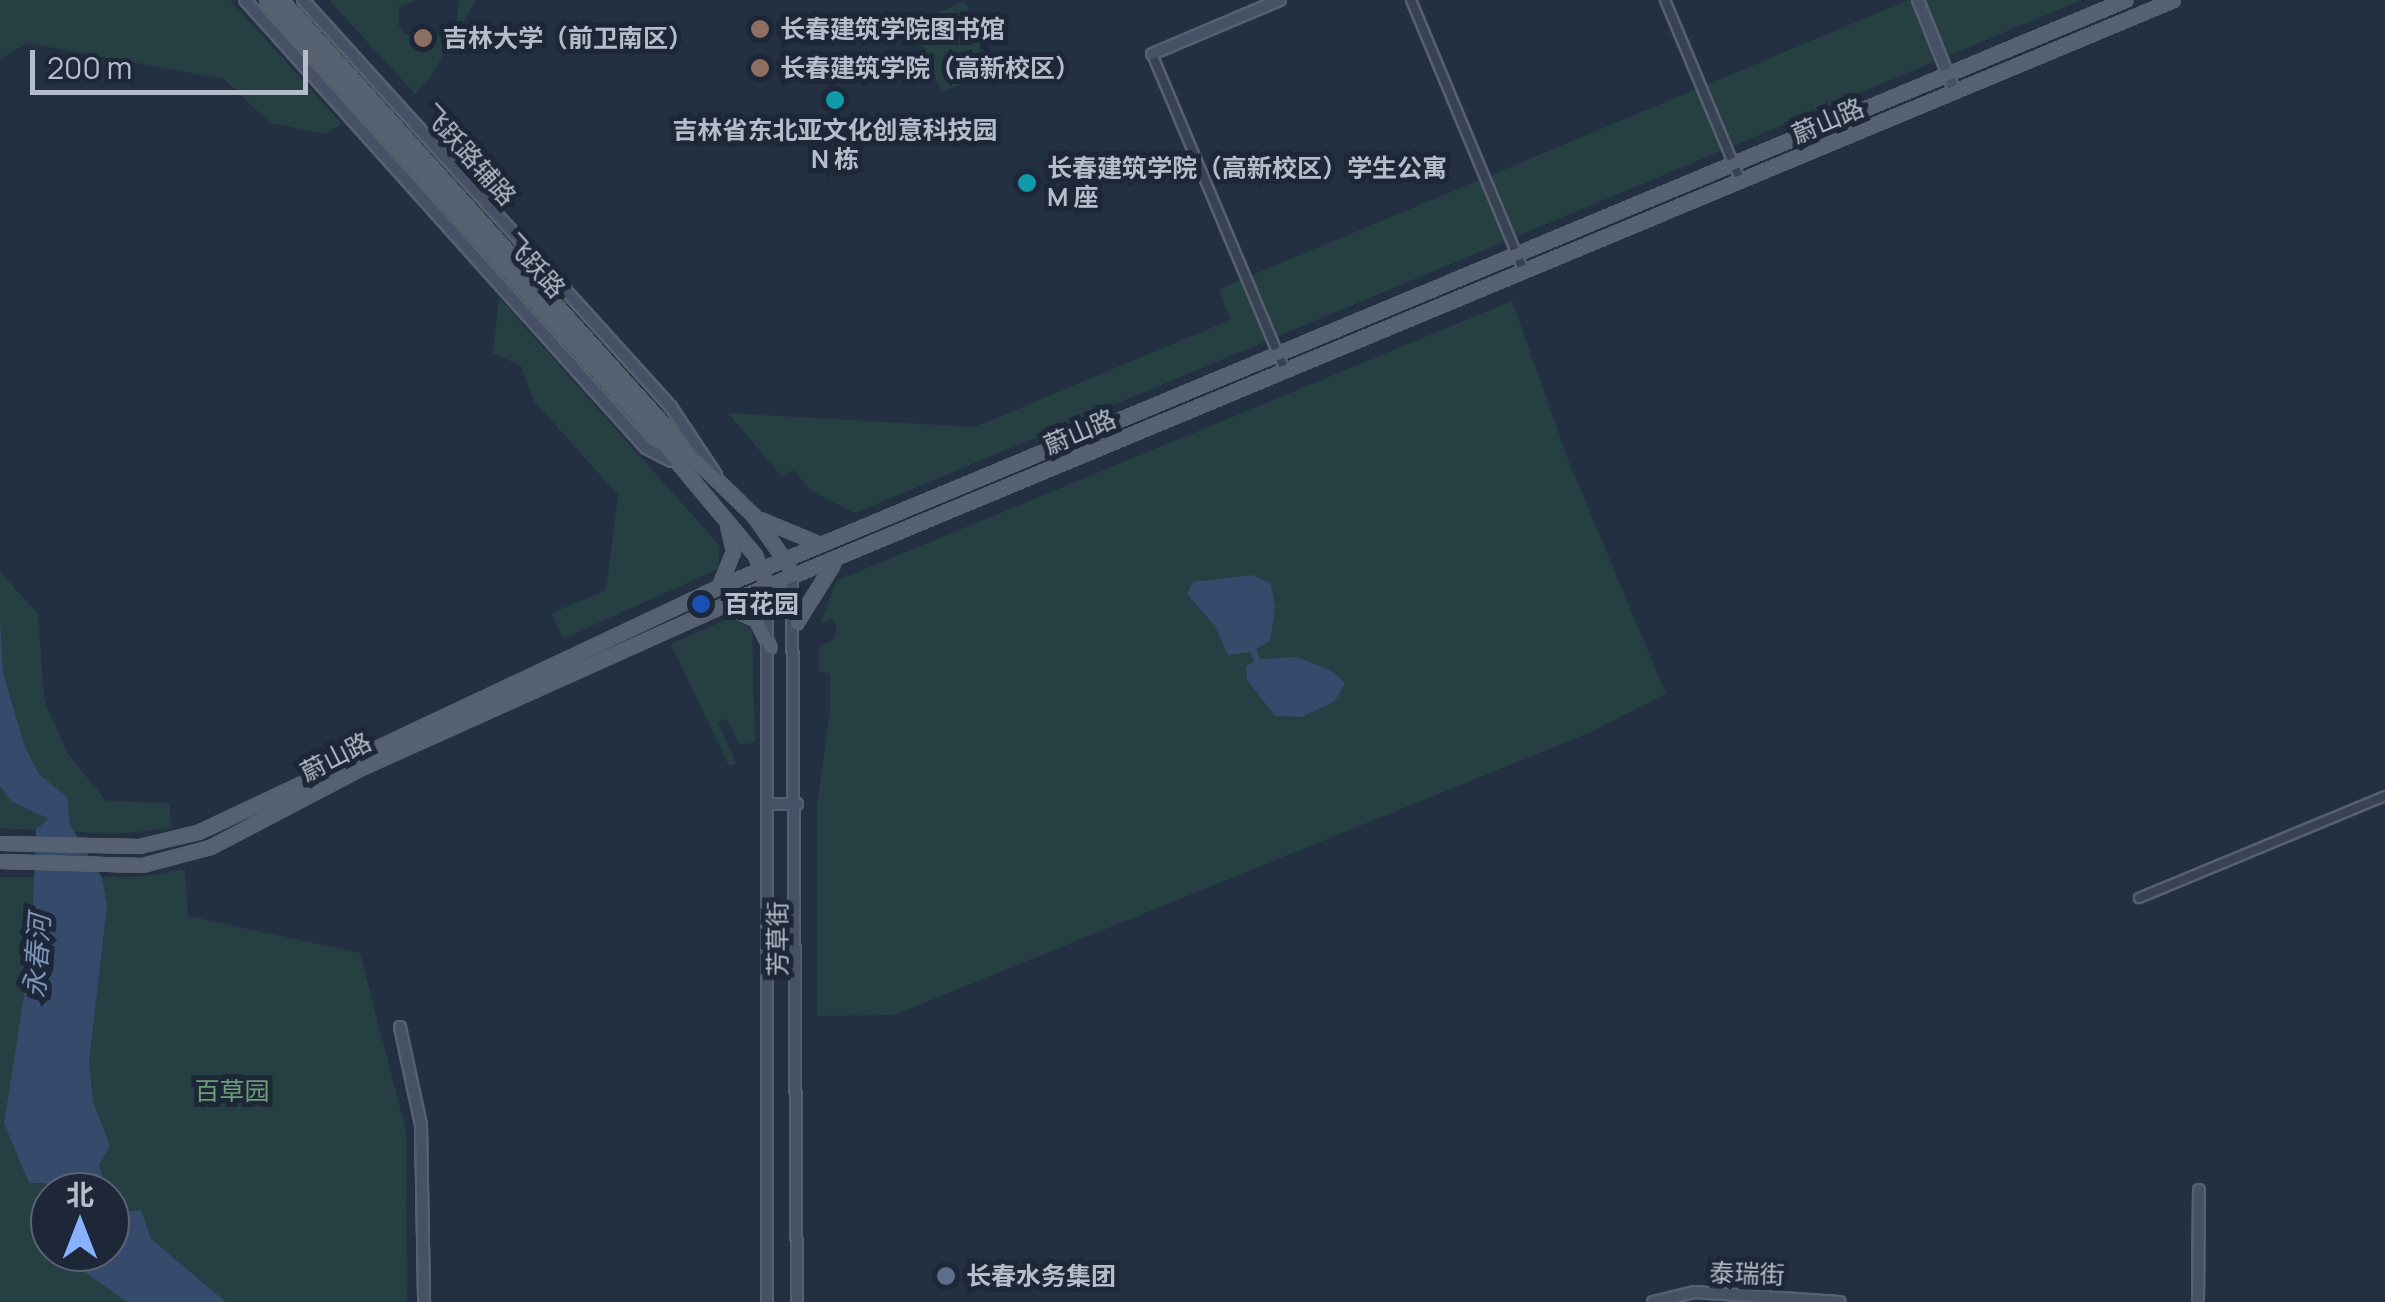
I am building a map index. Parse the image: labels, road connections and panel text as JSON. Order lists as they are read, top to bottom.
{
  "streets": {
    "main road": ["蔚山路", "飞跃路"],
    "street": ["飞跃路辅路", "芳草街", "泰瑞街"]
  },
  "crossings": [
    ["蔚山路", "飞跃路"],
    ["蔚山路", "芳草街"],
    ["飞跃路辅路", "飞跃路"],
    ["飞跃路", "芳草街"]
  ],
  "water": ["永春河"],
  "parks": ["百草园"],
  "places": [
    "长春建筑学院图书馆",
    "吉林大学（前卫南区）",
    "长春建筑学院（高新校区）",
    "吉林省东北亚文化创意科技园 N 栋",
    "长春建筑学院（高新校区）学生公寓 M 座",
    "百花园",
    "长春水务集团"
  ],
  "scale_bar": "200 m",
  "north": "top"
}
